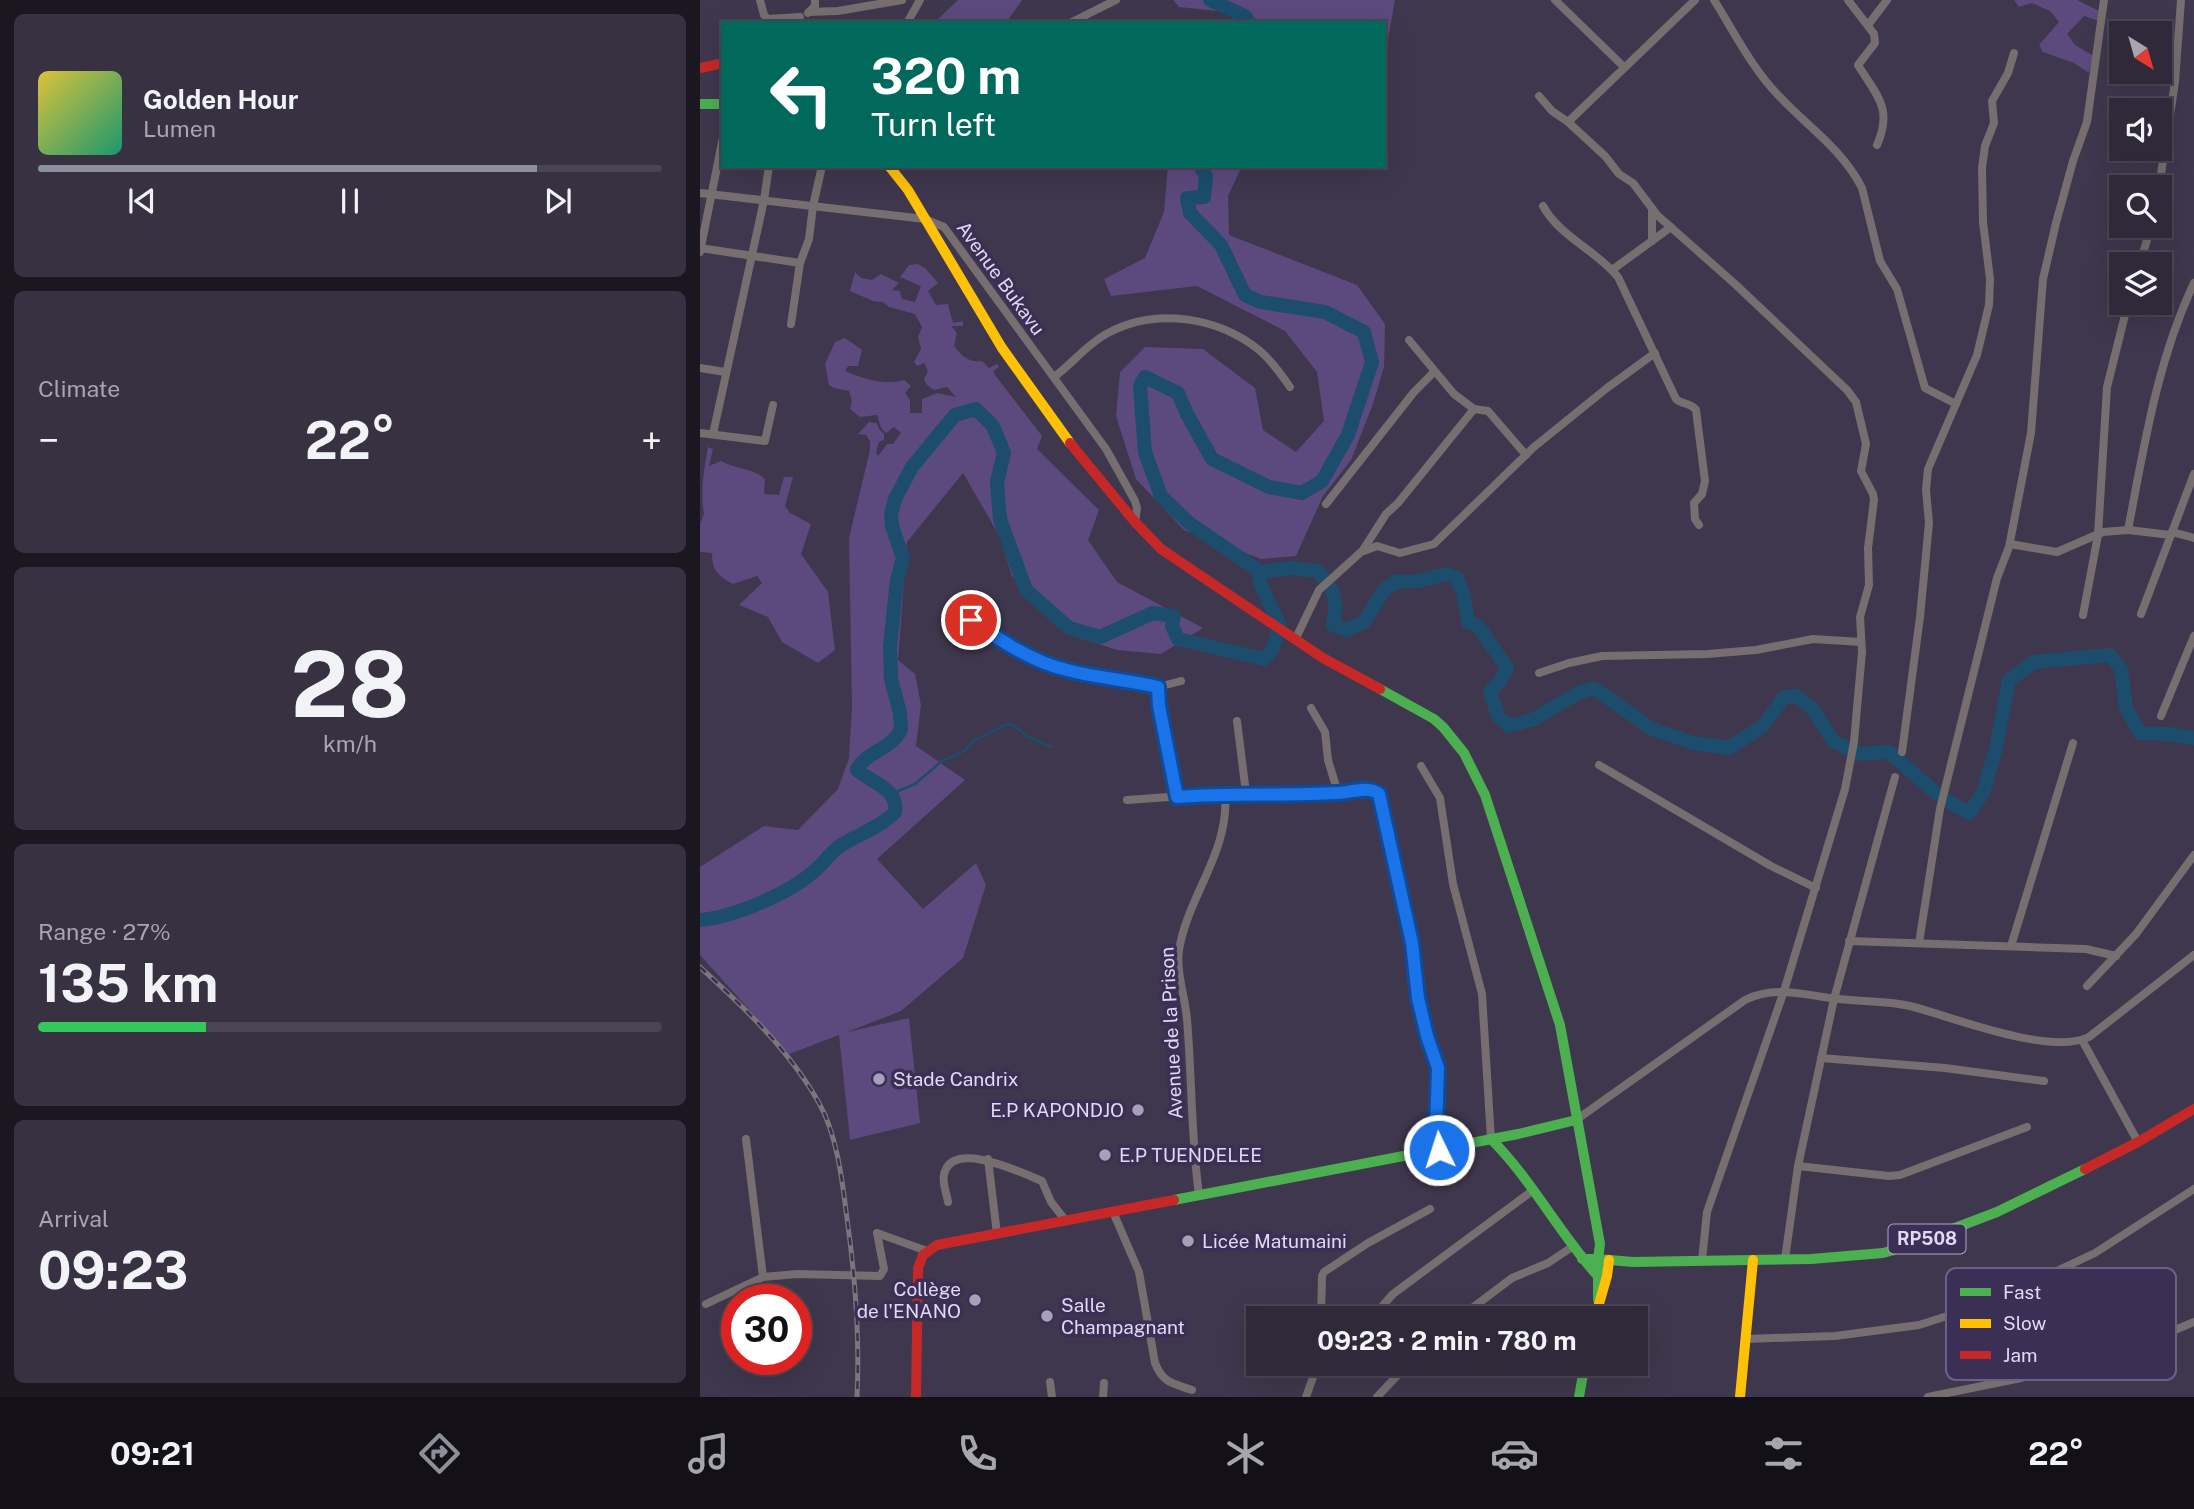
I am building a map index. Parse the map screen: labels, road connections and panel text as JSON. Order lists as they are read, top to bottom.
{
  "streets": {
    "street": ["Avenue Bukavu", "Avenue de la Prison", "RP508"]
  },
  "places": [
    "Stade Candrix",
    "E.P KAPONDJO",
    "E.P TUENDELEE",
    "Licée Matumaini",
    "Collège de l'ENANO",
    "Salle Champagnant"
  ],
  "legend": ["Fast", "Slow", "Jam"],
  "north": "bottom right",
  "page": {
    "turn": ["320 m", "Turn left"],
    "song": ["Golden Hour", "Lumen"],
    "tile": [
      "Climate",
      ["28", "km/h"],
      ["Range · 27%", "135 km"],
      ["Arrival", "09:23"]
    ],
    "heat": ["−", "22°", "+"],
    "limit": "30",
    "trip": "09:23 · 2 min · 780 m",
    "tabs": ["09:21", "22°"]
  }
}
